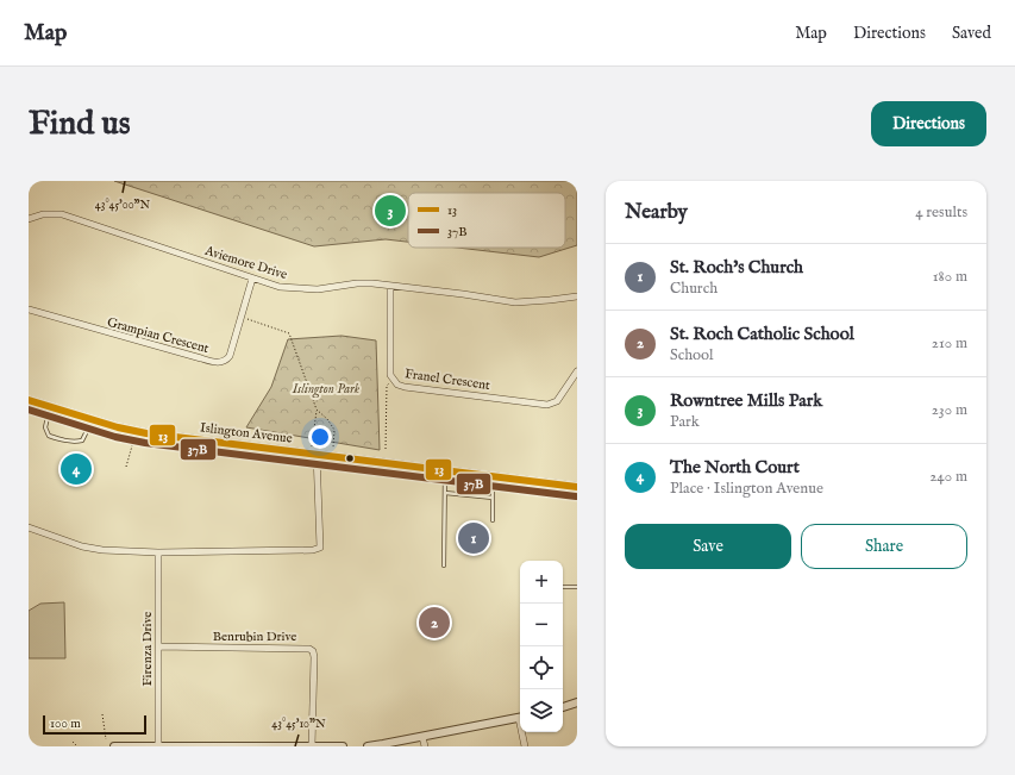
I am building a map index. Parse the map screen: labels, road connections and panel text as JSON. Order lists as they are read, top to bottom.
{
  "streets": {
    "main road": ["Islington Avenue"],
    "street": [
      "Aviemore Drive",
      "Grampian Crescent",
      "Franel Crescent",
      "Benrubin Drive",
      "Firenza Drive"
    ]
  },
  "crossings": [
    ["Aviemore Drive", "Grampian Crescent"],
    ["Aviemore Drive", "Franel Crescent"],
    ["Benrubin Drive", "Firenza Drive"]
  ],
  "parks": ["Islington Park"],
  "lines": ["transit line 13", "transit line 37B"],
  "legend": ["13", "37B"],
  "scale_bar": "100 m",
  "page": {
    "header": "Map",
    "nav": ["Map", "Directions", "Saved"],
    "buttons": [
      "Directions",
      ["Save", "Share"]
    ],
    "title": "Find us",
    "heading": ["Nearby", "4 results"],
    "pins": [
      "3",
      "4",
      "1",
      "2"
    ],
    "list": [
      {
        "mark": "1",
        "name": "St. Roch's Church",
        "note": "Church",
        "value": "180 m"
      },
      {
        "mark": "2",
        "name": "St. Roch Catholic School",
        "note": "School",
        "value": "210 m"
      },
      {
        "mark": "3",
        "name": "Rowntree Mills Park",
        "note": "Park",
        "value": "230 m"
      },
      {
        "mark": "4",
        "name": "The North Court",
        "note": "Place · Islington Avenue",
        "value": "240 m"
      }
    ],
    "map_buttons": ["+", "−"],
    "scale": "100 m"
  },
  "coordinates": ["43°45'00\"N", "43°45'10\"N"]
}
